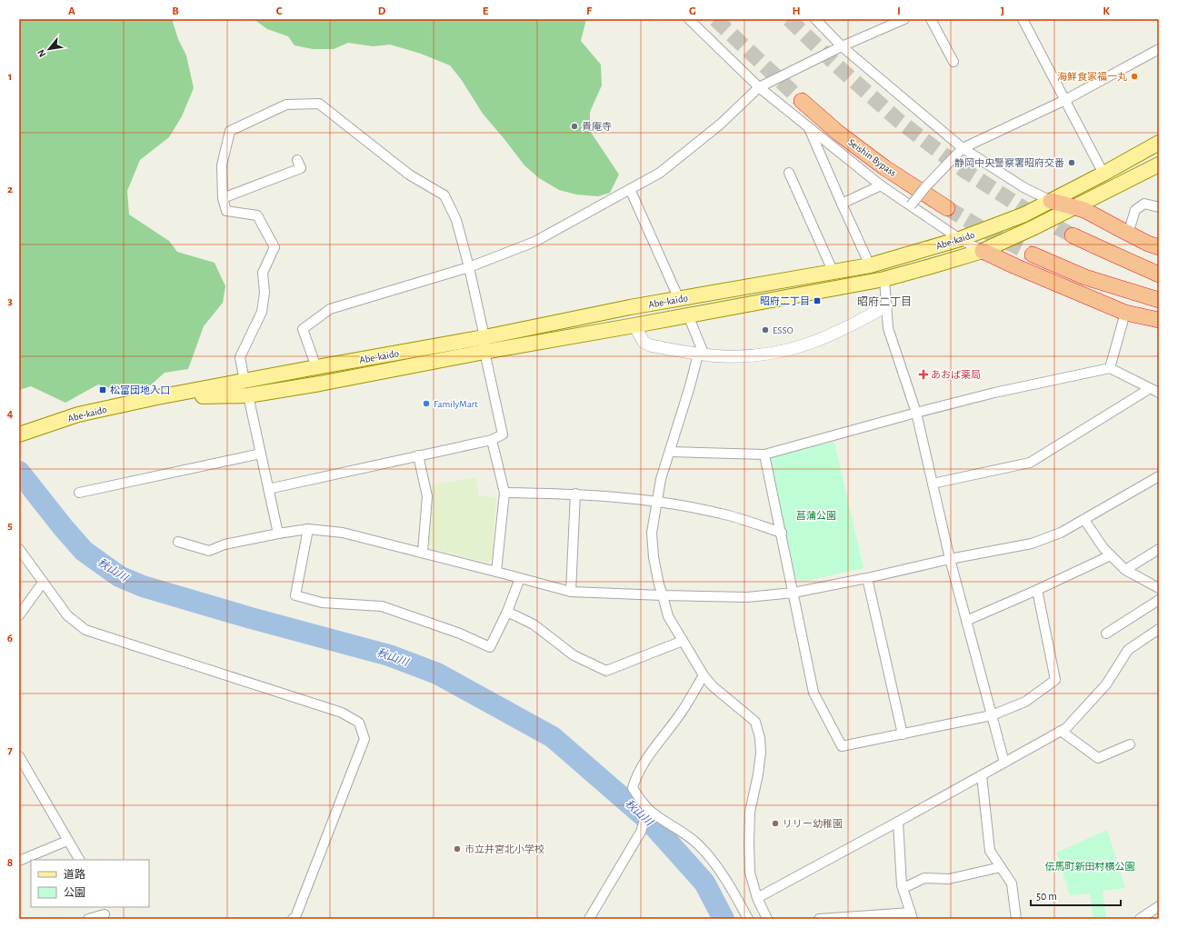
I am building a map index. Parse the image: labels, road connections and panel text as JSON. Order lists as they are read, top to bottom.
{
  "streets": {
    "highway": ["Seishin Bypass"],
    "main road": ["Abe-kaido"]
  },
  "districts": ["昭府二丁目"],
  "water": ["秋山川"],
  "parks": ["菖蒲公園", "伝馬町新田村横公園"],
  "places": {
    "other": [
      "海鮮食家福一丸",
      "貴庵寺",
      "静岡中央警察署昭府交番",
      "ESSO",
      "FamilyMart",
      "リリー幼稚園",
      "市立井宮北小学校"
    ],
    "transit": ["昭府二丁目", "松富団地入口"],
    "health": ["あおば薬局"]
  },
  "legend": ["道路", "公園"],
  "scale_bar": "50 m",
  "north": "bottom left",
  "grid": {
    "columns": [
      "A",
      "B",
      "C",
      "D",
      "E",
      "F",
      "G",
      "H",
      "I",
      "J",
      "K"
    ],
    "rows": [
      "1",
      "2",
      "3",
      "4",
      "5",
      "6",
      "7",
      "8"
    ]
  }
}
